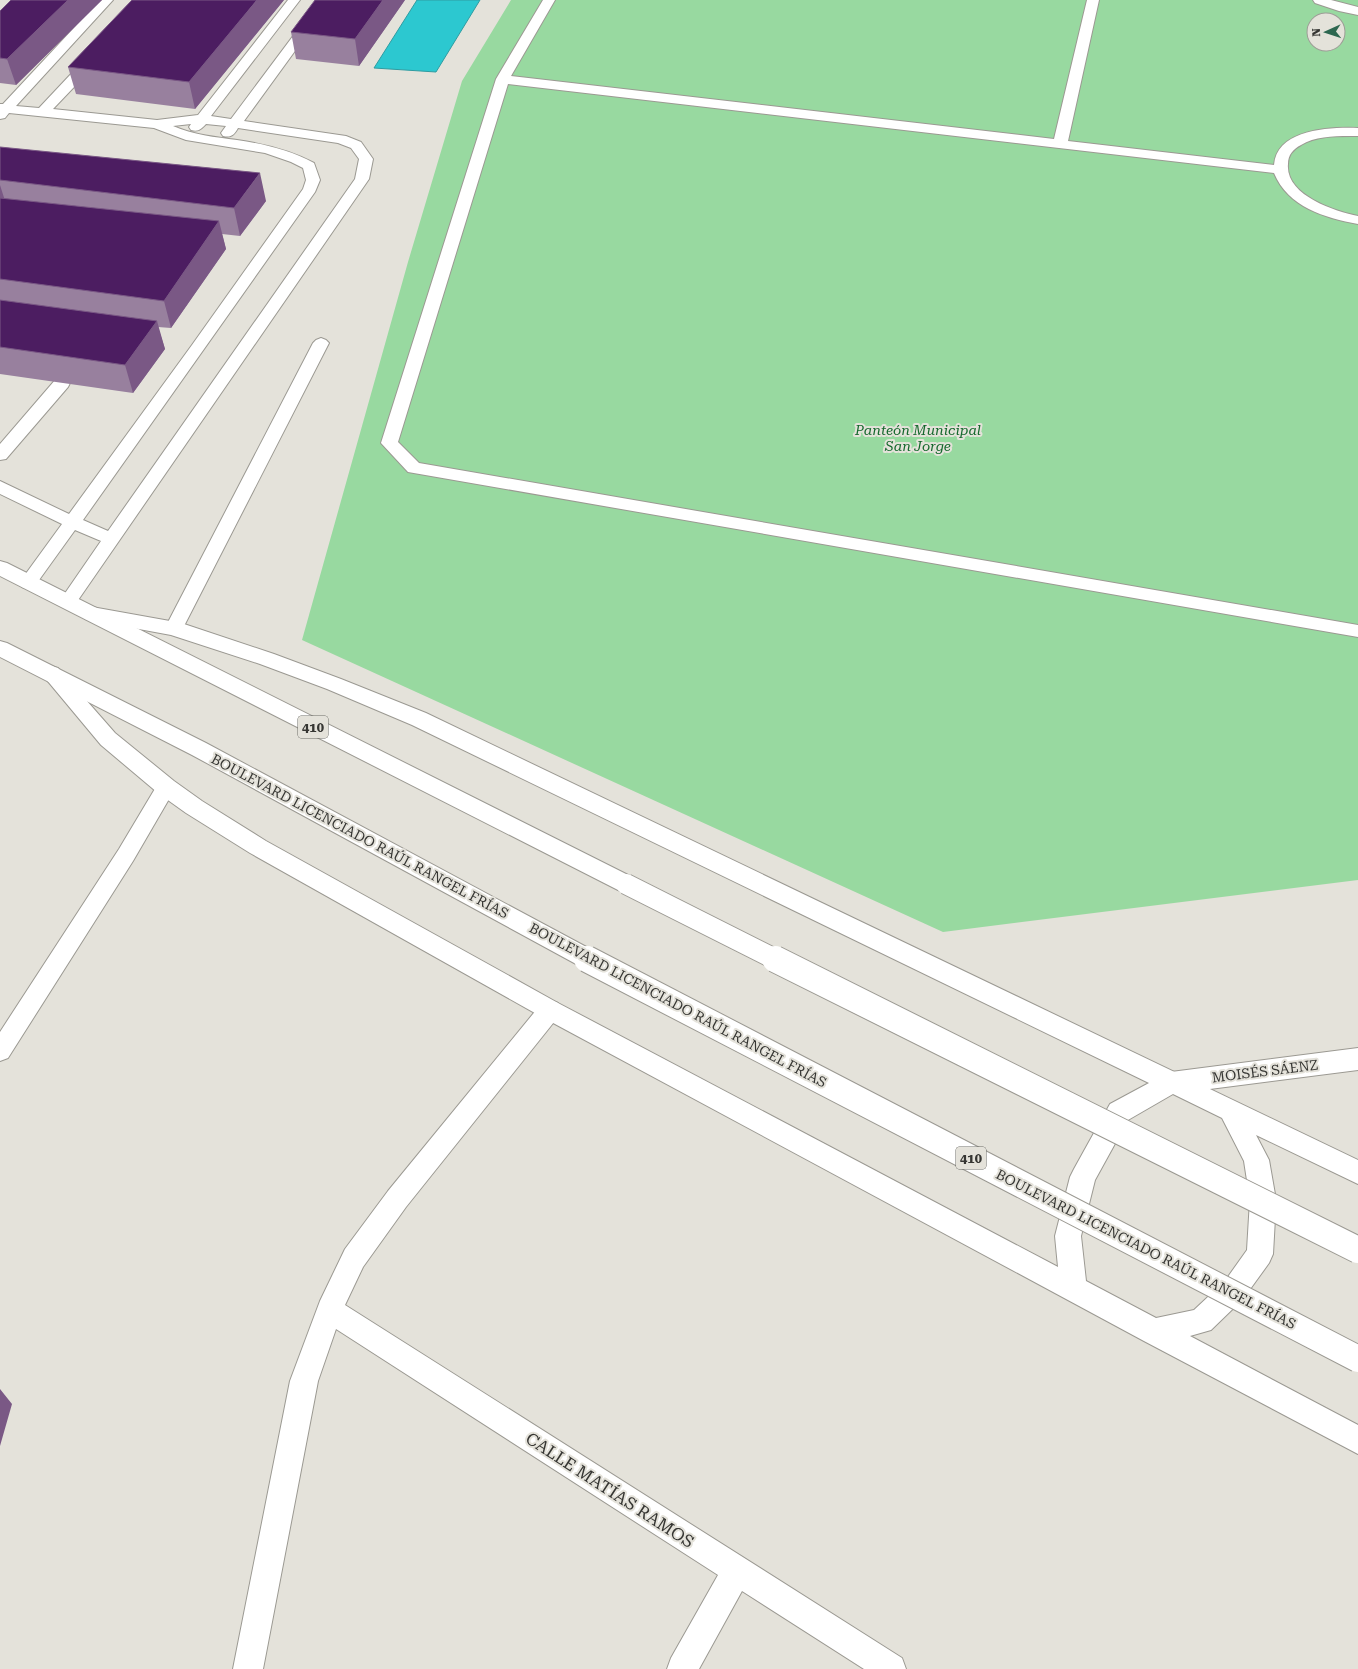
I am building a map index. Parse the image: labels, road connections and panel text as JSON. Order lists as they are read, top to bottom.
{
  "streets": {
    "main road": [
      "410",
      "BOULEVARD LICENCIADO RAÚL RANGEL FRÍAS",
      "MOISÉS SÁENZ",
      "CALLE MATÍAS RAMOS"
    ]
  },
  "parks": ["Panteón Municipal San Jorge"],
  "north": "left"
}
